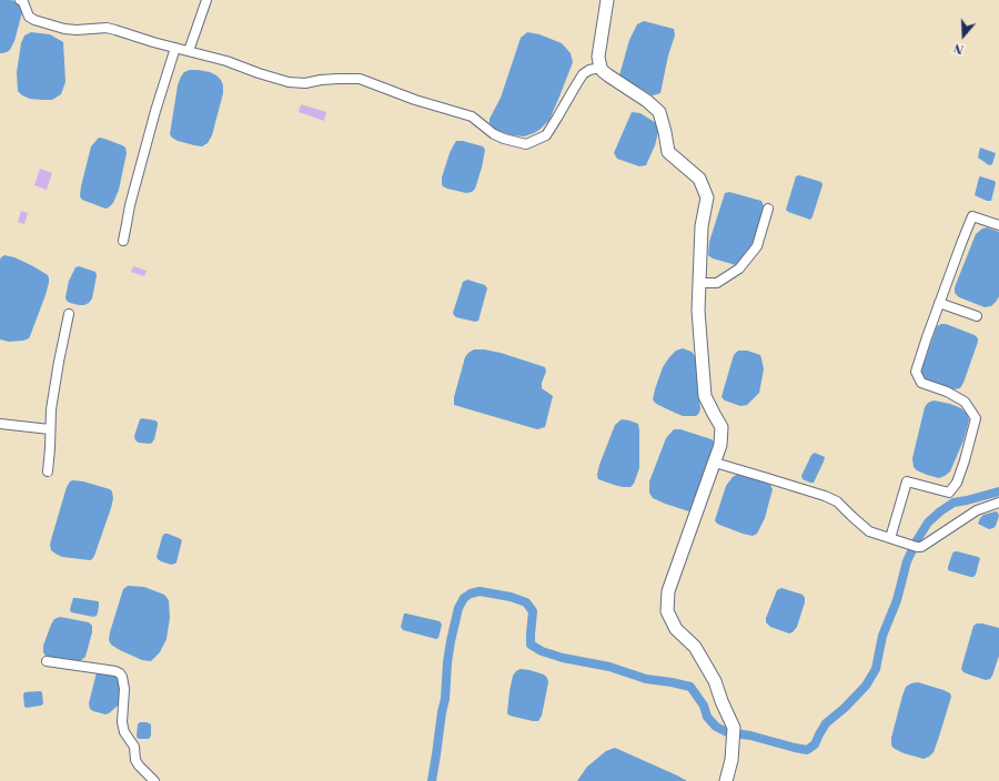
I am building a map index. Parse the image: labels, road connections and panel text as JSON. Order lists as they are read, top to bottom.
{
  "north": "bottom"
}
